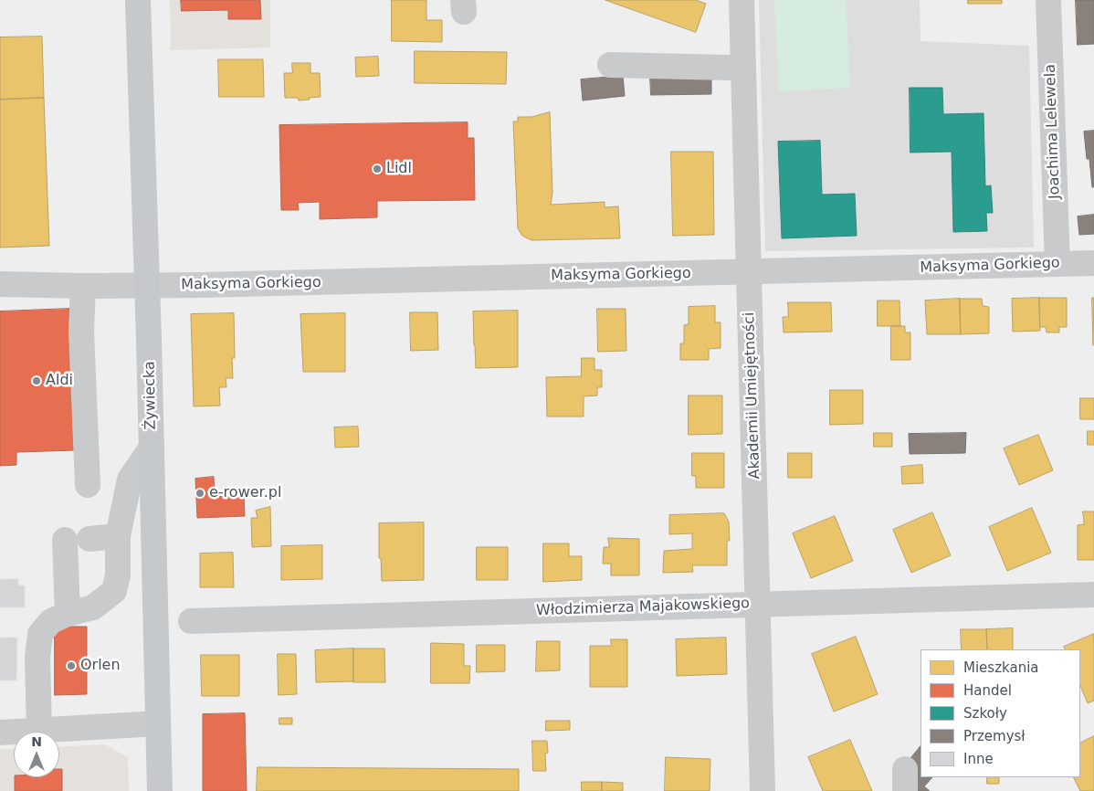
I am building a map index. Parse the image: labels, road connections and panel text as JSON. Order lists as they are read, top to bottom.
{
  "streets": {
    "main road": ["Żywiecka"],
    "street": [
      "Joachima Lelewela",
      "Maksyma Gorkiego",
      "Akademii Umiejętności",
      "Włodzimierza Majakowskiego"
    ]
  },
  "crossings": [
    ["Joachima Lelewela", "Maksyma Gorkiego"],
    ["Maksyma Gorkiego", "Żywiecka"],
    ["Maksyma Gorkiego", "Akademii Umiejętności"],
    ["Akademii Umiejętności", "Włodzimierza Majakowskiego"]
  ],
  "places": [
    "Lidl",
    "Aldi",
    "e-rower.pl",
    "Orlen"
  ],
  "legend": [
    "Mieszkania",
    "Handel",
    "Szkoły",
    "Przemysł",
    "Inne"
  ],
  "north": "top"
}
